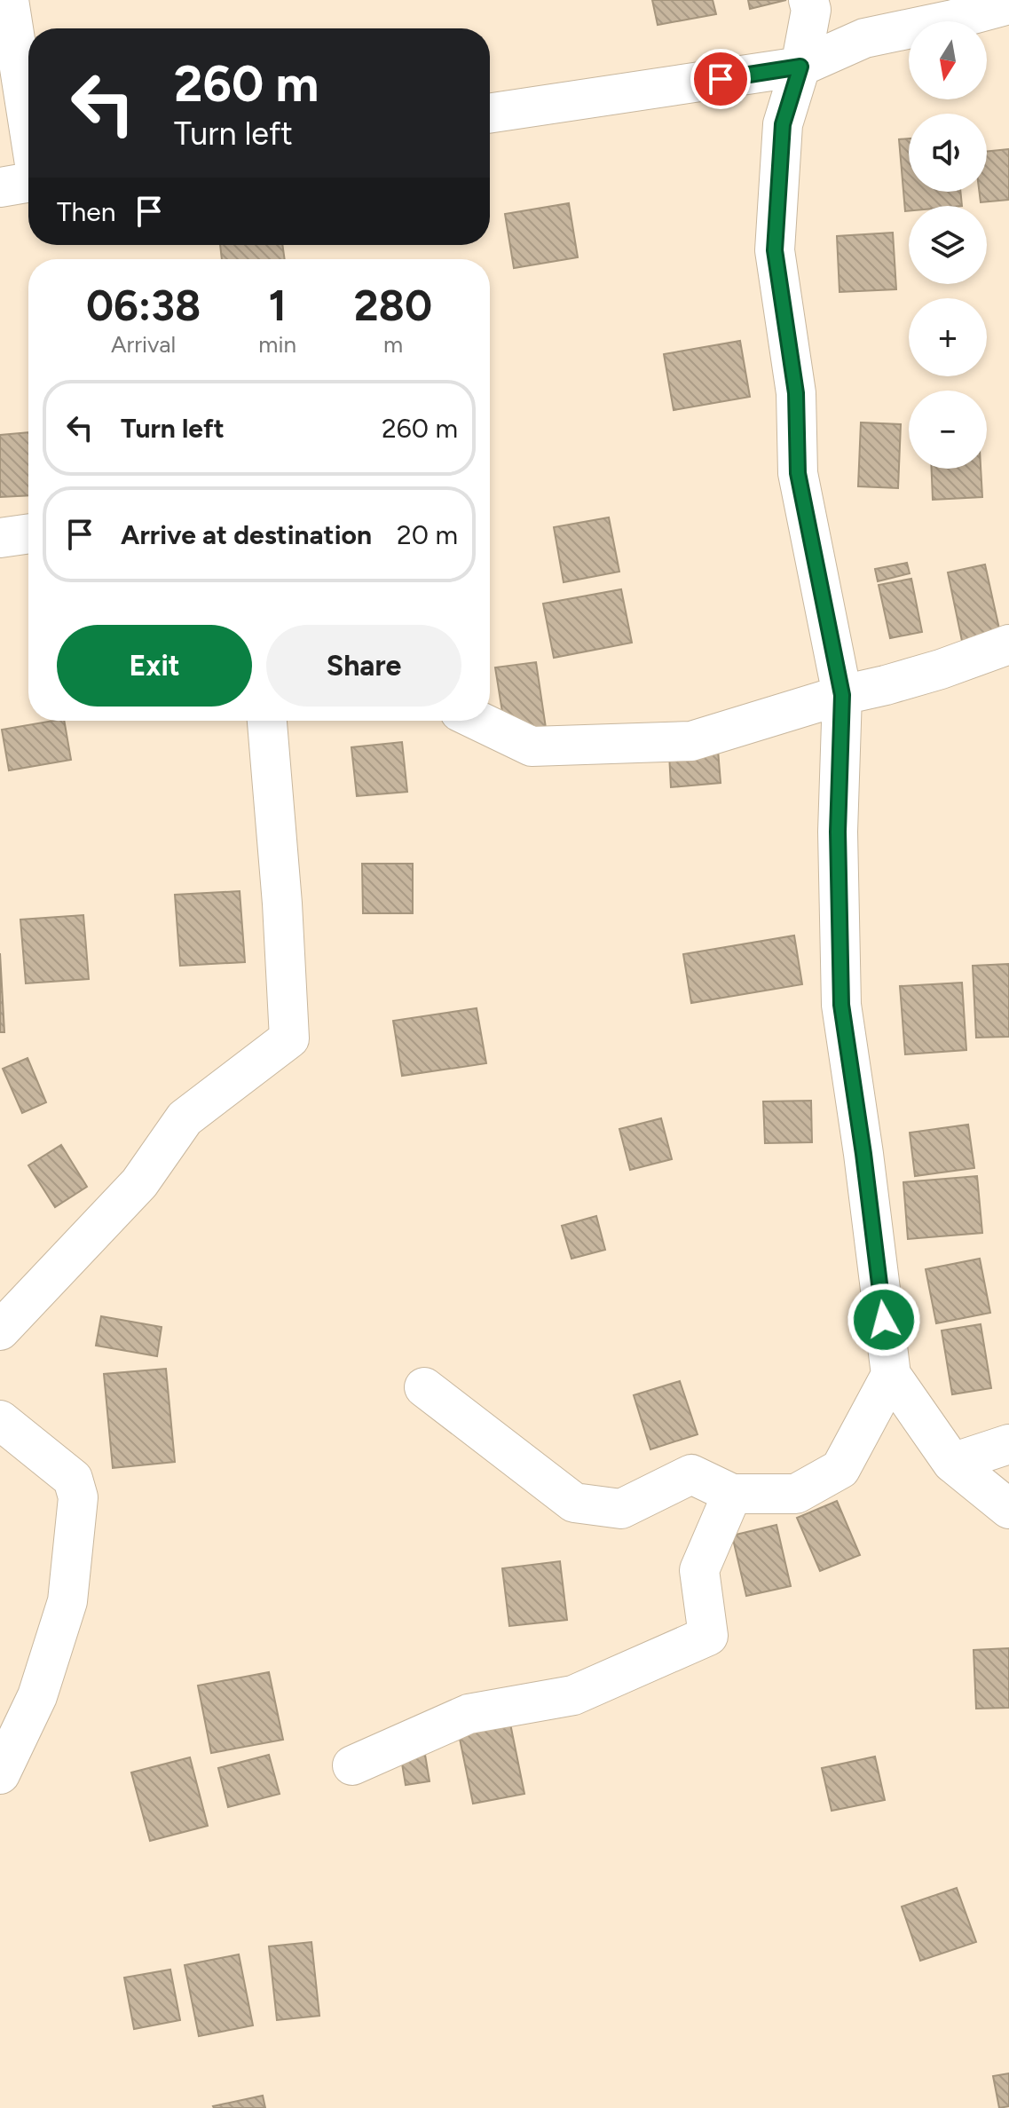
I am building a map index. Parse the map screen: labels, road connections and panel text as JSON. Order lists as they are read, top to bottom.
{
  "north": "bottom",
  "page": {
    "map_buttons": ["+", "−"],
    "turn": ["260 m", "Turn left"],
    "then": "Then",
    "eta": [
      "06:38",
      "Arrival",
      "1",
      "min",
      "280",
      "m"
    ],
    "list": [
      {
        "name": "Turn left",
        "value": "260 m"
      },
      {
        "name": "Arrive at destination",
        "value": "20 m"
      }
    ],
    "buttons": ["Exit", "Share"]
  }
}
